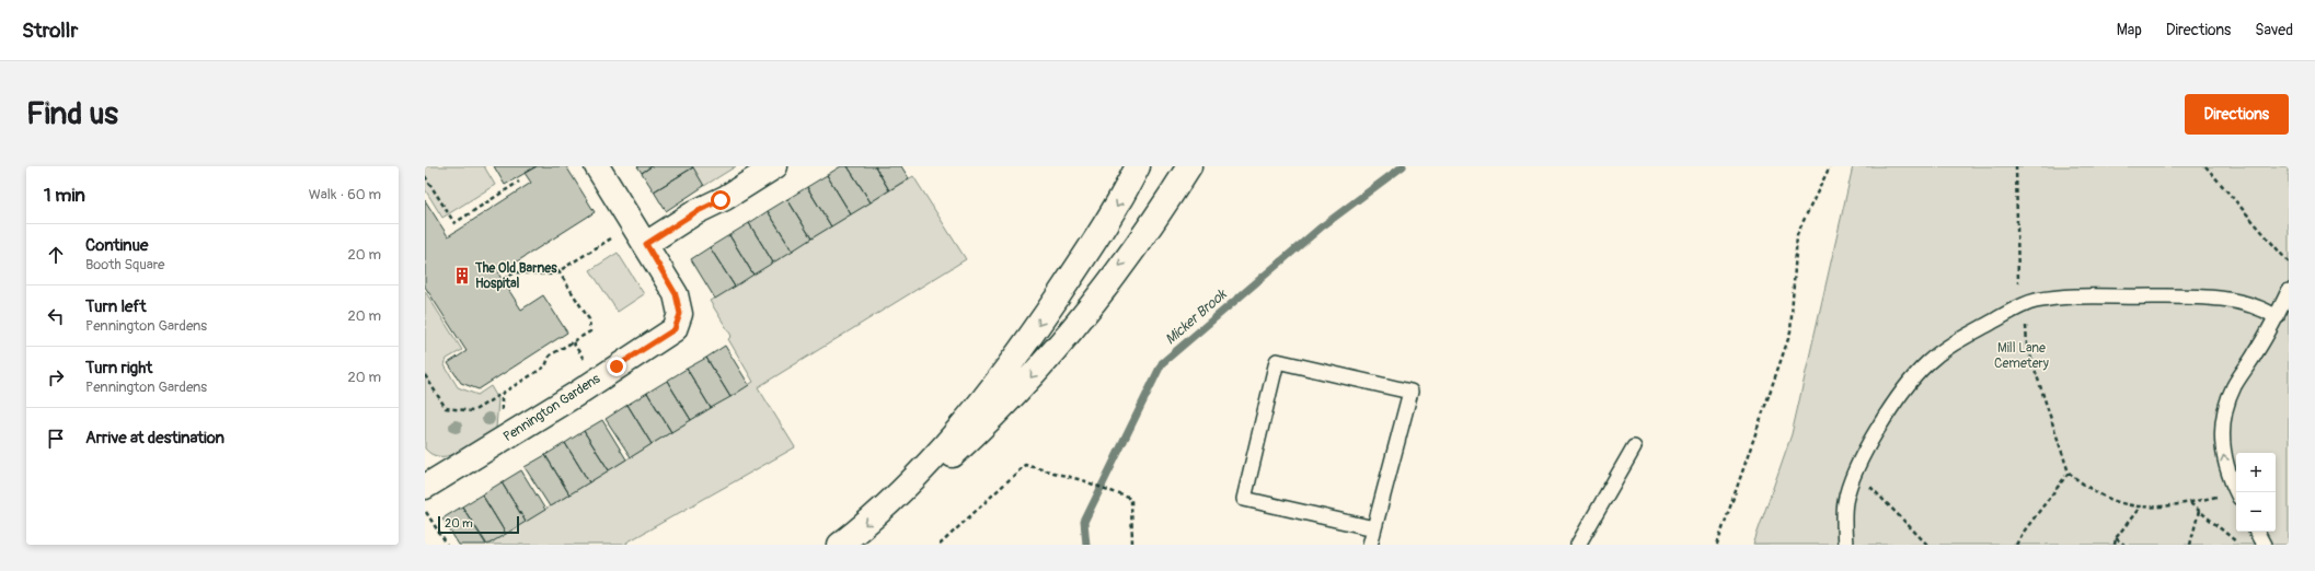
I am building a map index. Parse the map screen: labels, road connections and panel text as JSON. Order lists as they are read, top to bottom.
{
  "streets": {
    "main road": ["Pennington Gardens"]
  },
  "water": ["Micker Brook"],
  "parks": ["Mill Lane Cemetery"],
  "places": {
    "building": ["The Old Barnes Hospital"]
  },
  "scale_bar": "20 m",
  "page": {
    "header": "Strollr",
    "nav": ["Map", "Directions", "Saved"],
    "buttons": "Directions",
    "title": "Find us",
    "heading": ["1 min", "Walk · 60 m"],
    "list": [
      ["Continue", "Booth Square", "20 m"],
      ["Turn left", "Pennington Gardens", "20 m"],
      ["Turn right", "Pennington Gardens", "20 m"],
      "Arrive at destination"
    ],
    "map_buttons": ["+", "−"],
    "scale": "20 m"
  }
}
